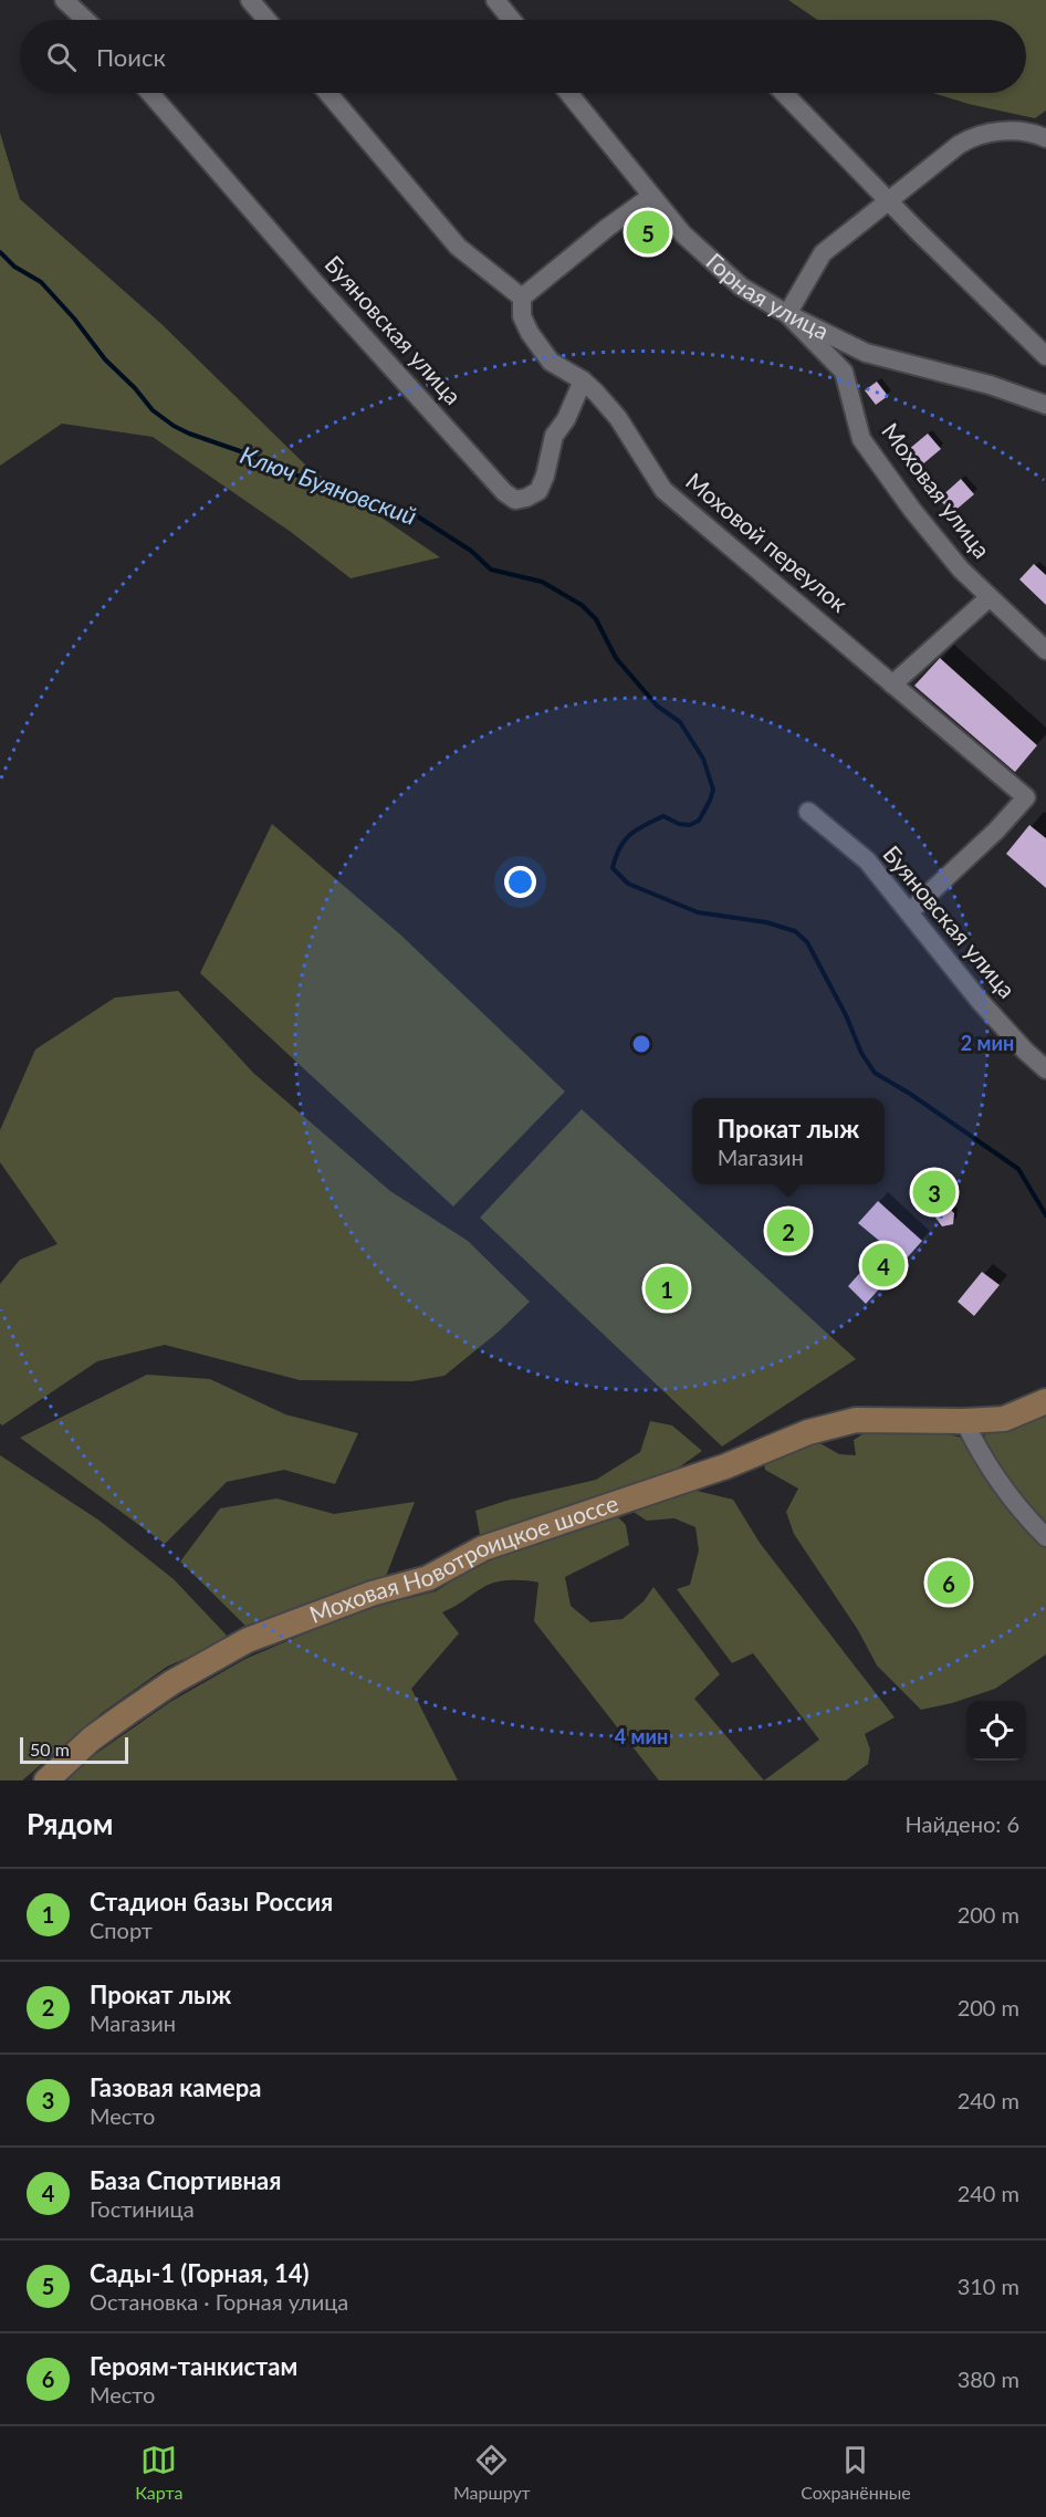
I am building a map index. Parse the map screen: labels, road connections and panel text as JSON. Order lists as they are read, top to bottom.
{
  "streets": {
    "main road": ["Моховая Новотроицкое шоссе"],
    "street": [
      "Горная улица",
      "Буяновская улица",
      "Моховая улица",
      "Моховой переулок"
    ]
  },
  "crossings": [
    ["Горная улица", "Моховая улица"],
    ["Буяновская улица", "Моховой переулок"]
  ],
  "water": ["Ключ Буяновский"],
  "scale_bar": "50 m",
  "page": {
    "search": "Поиск",
    "pins": [
      "5",
      "3",
      "2",
      "4",
      "1",
      "6"
    ],
    "popup": ["Прокат лыж", "Магазин"],
    "scale": "50 m",
    "heading": ["Рядом", "Найдено: 6"],
    "list": [
      {
        "mark": "1",
        "name": "Стадион базы Россия",
        "note": "Спорт",
        "value": "200 m"
      },
      {
        "mark": "2",
        "name": "Прокат лыж",
        "note": "Магазин",
        "value": "200 m"
      },
      {
        "mark": "3",
        "name": "Газовая камера",
        "note": "Место",
        "value": "240 m"
      },
      {
        "mark": "4",
        "name": "База Спортивная",
        "note": "Гостиница",
        "value": "240 m"
      },
      {
        "mark": "5",
        "name": "Сады-1 (Горная, 14)",
        "note": "Остановка · Горная улица",
        "value": "310 m"
      },
      {
        "mark": "6",
        "name": "Героям-танкистам",
        "note": "Место",
        "value": "380 m"
      }
    ],
    "nav": ["Карта", "Маршрут", "Сохранённые"]
  },
  "rings": ["2 мин", "4 мин"]
}
